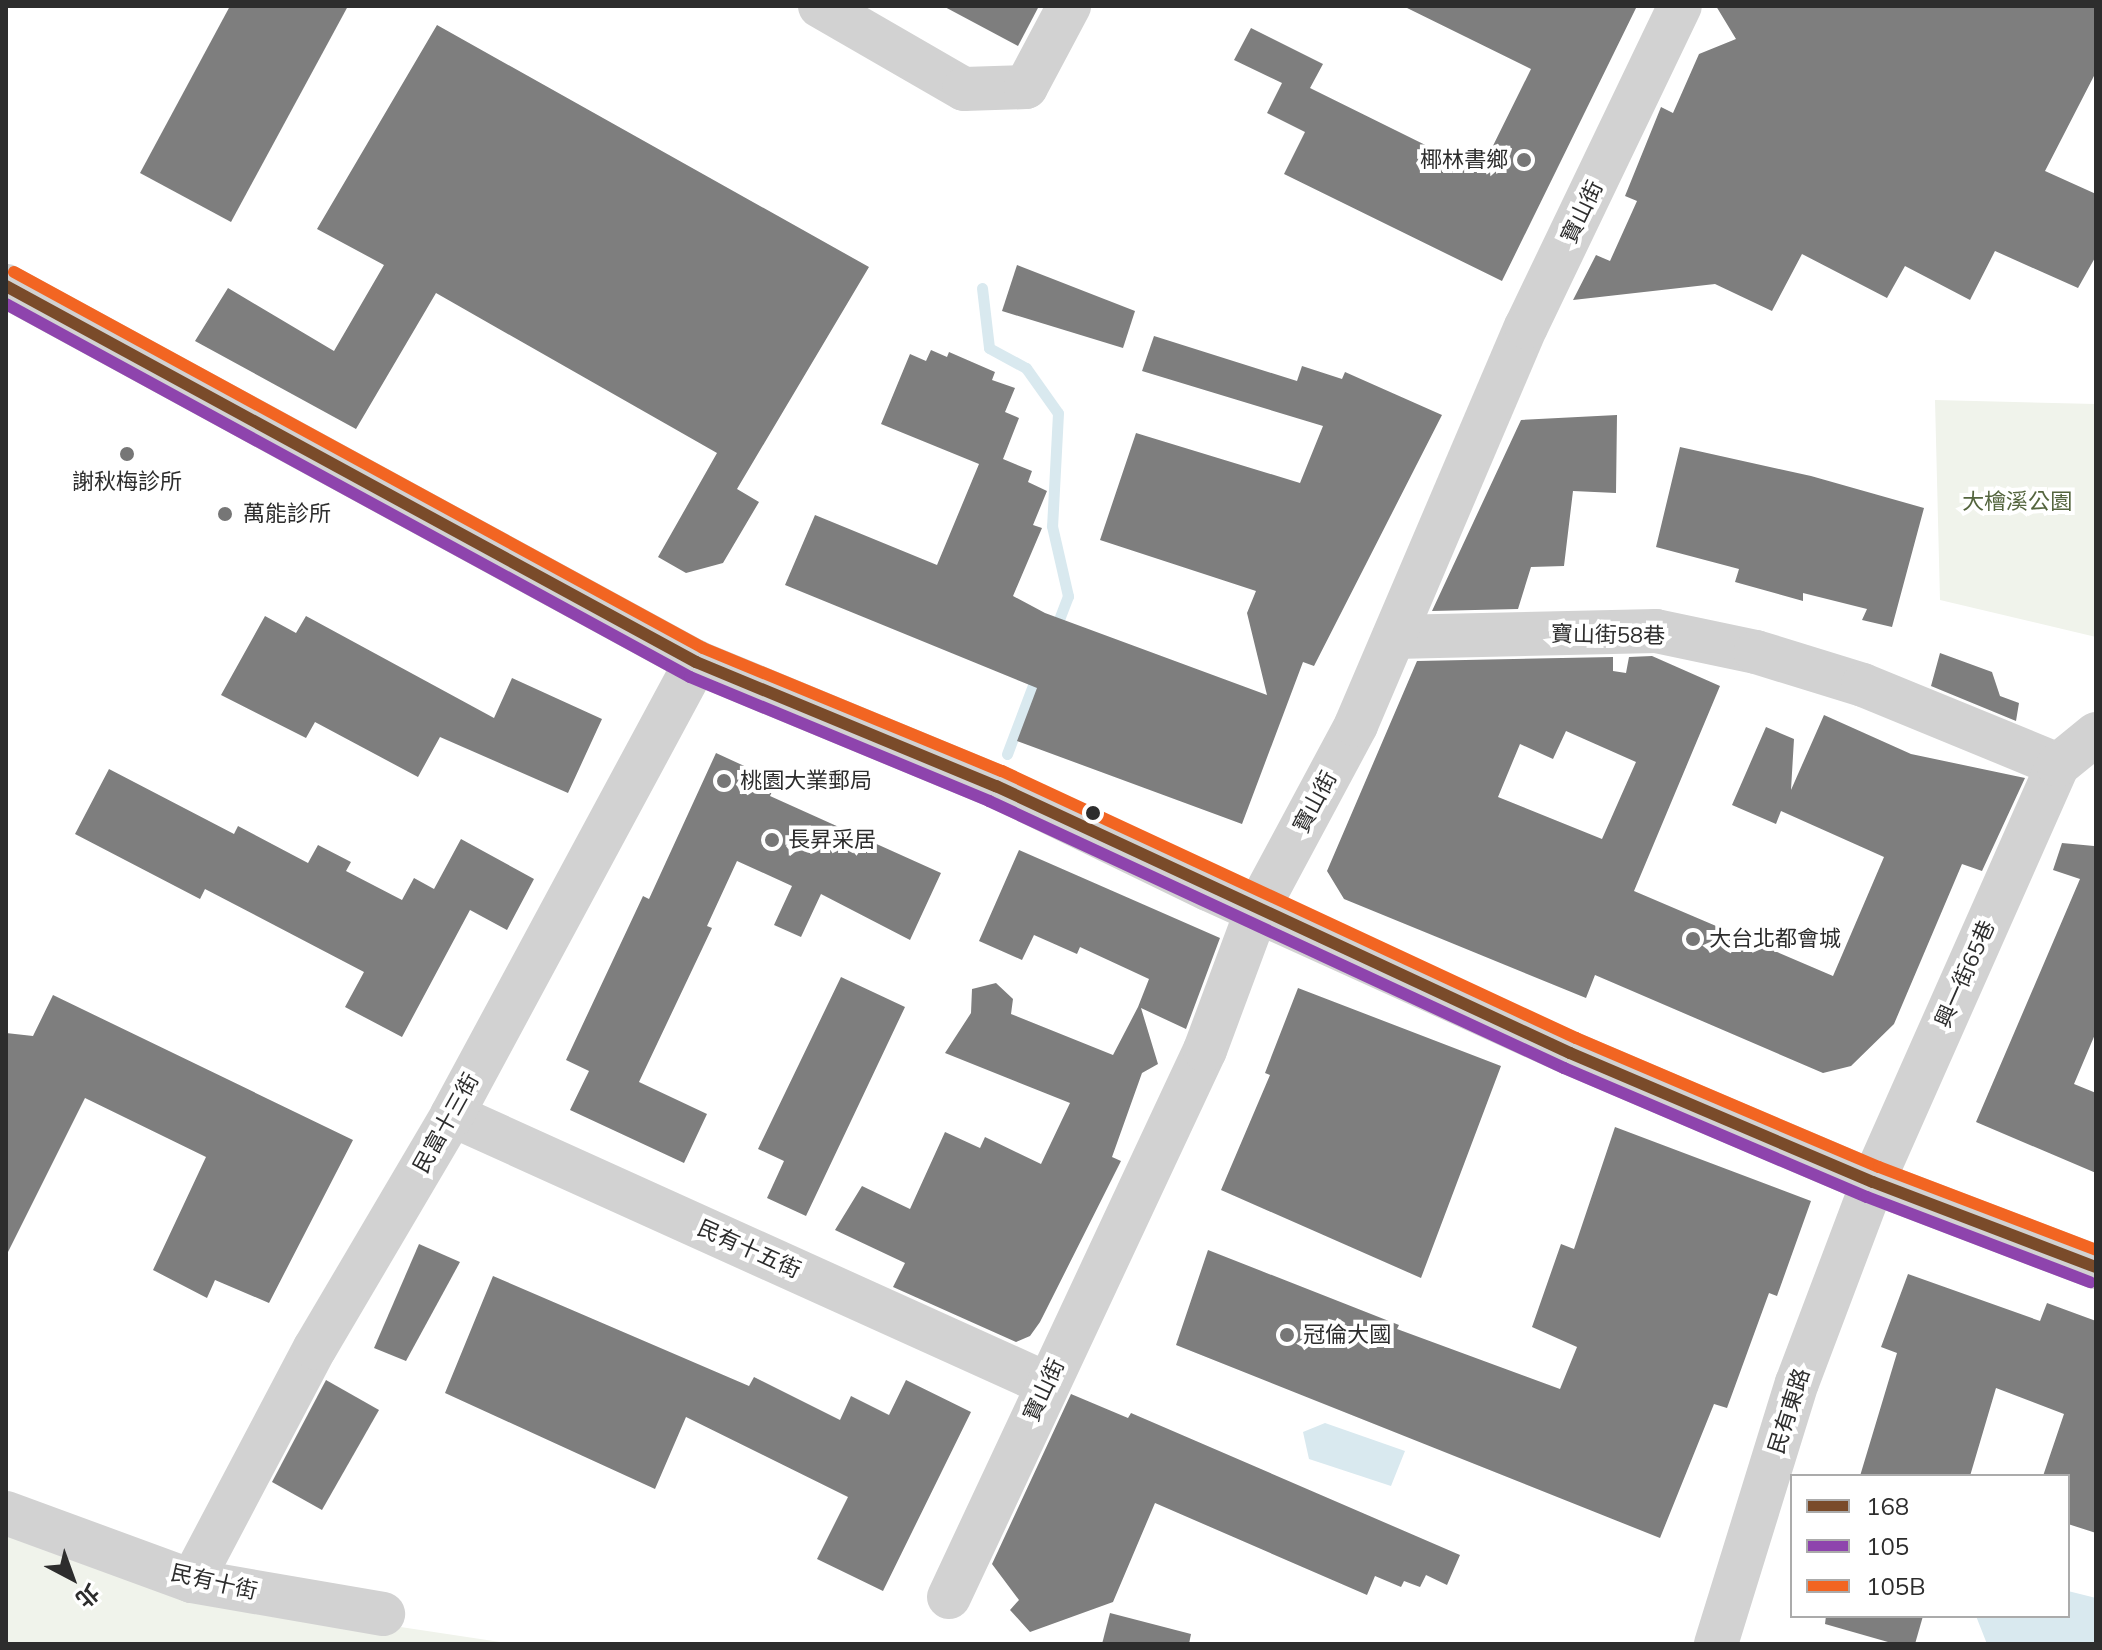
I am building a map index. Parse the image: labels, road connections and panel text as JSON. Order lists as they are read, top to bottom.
{
  "streets": {
    "street": [
      "寶山街",
      "寶山街58巷",
      "興一街65巷",
      "民富十三街",
      "民有十五街",
      "民有東路",
      "民有十街"
    ]
  },
  "crossings": [
    ["寶山街", "寶山街58巷"],
    ["寶山街", "民有十五街"],
    ["寶山街58巷", "興一街65巷"],
    ["興一街65巷", "民有東路"],
    ["民富十三街", "民有十五街"],
    ["民富十三街", "民有十街"]
  ],
  "parks": ["大檜溪公園"],
  "places": [
    "椰林書鄉",
    "謝秋梅診所",
    "萬能診所",
    "桃園大業郵局",
    "長昇采居",
    "大台北都會城",
    "冠倫大國"
  ],
  "lines": ["transit line 105B", "transit line 168", "transit line 105"],
  "legend": ["168", "105", "105B"],
  "north": "bottom right"
}
